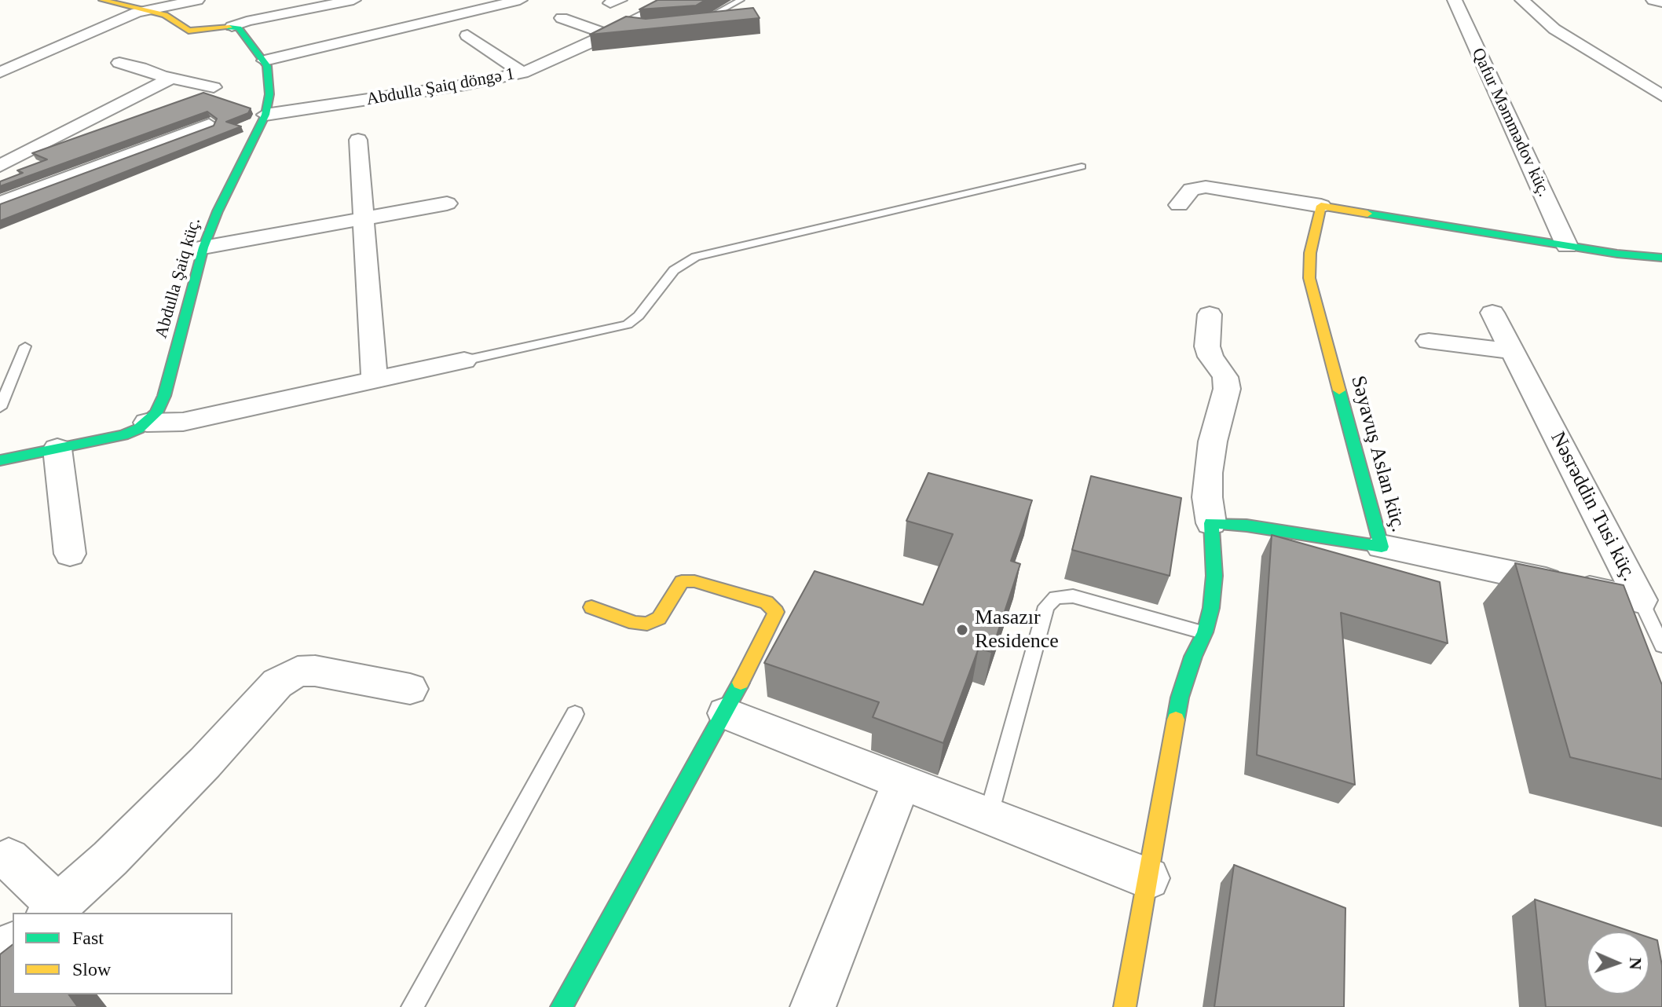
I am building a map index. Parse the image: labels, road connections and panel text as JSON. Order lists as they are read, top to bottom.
{
  "streets": {
    "street": [
      "Abdulla Şaiq döngə 1",
      "Qafur Məmmədov küç.",
      "Abdulla Şaiq küç.",
      "Səyavuş Aslan küç.",
      "Nəsrəddin Tusi küç."
    ]
  },
  "crossings": [
    ["Abdulla Şaiq döngə 1", "Abdulla Şaiq küç."],
    ["Səyavuş Aslan küç.", "Nəsrəddin Tusi küç."]
  ],
  "places": ["Masazır Residence"],
  "legend": ["Fast", "Slow"],
  "north": "right"
}
